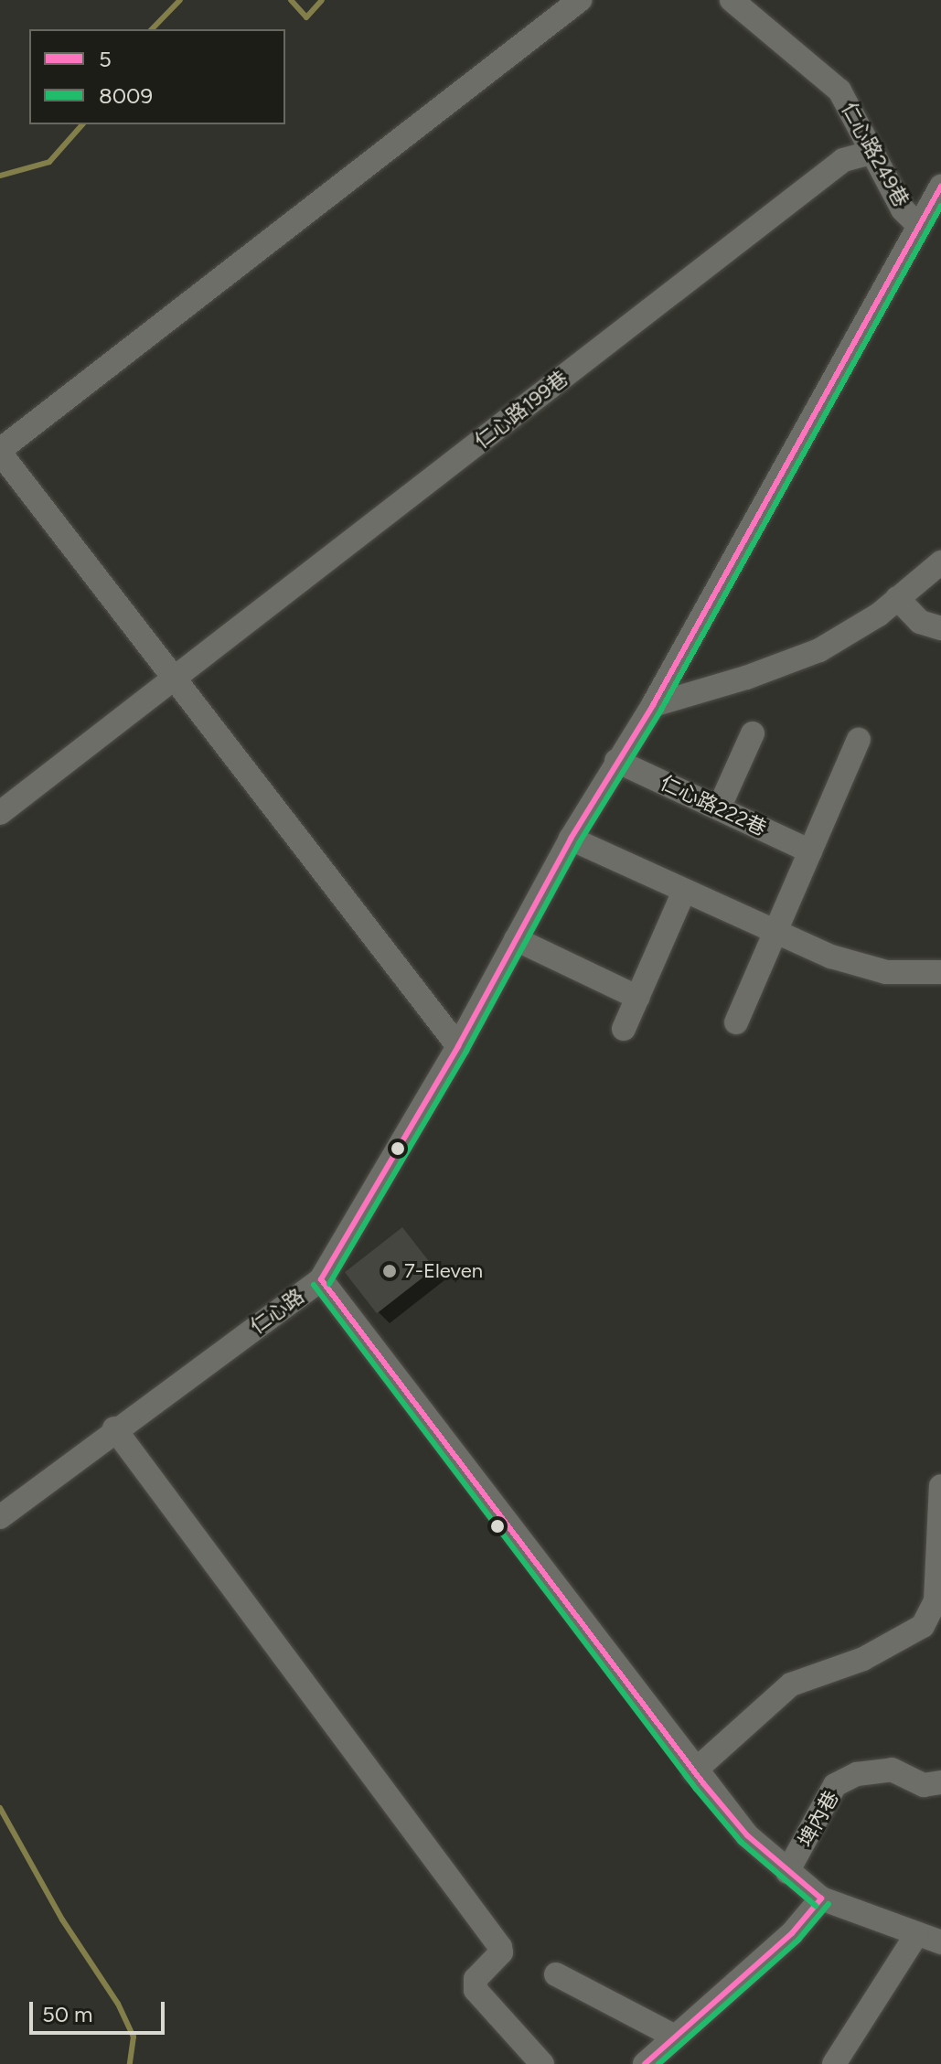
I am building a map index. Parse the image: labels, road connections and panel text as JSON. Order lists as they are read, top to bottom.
{
  "streets": {
    "street": [
      "仁心路249巷",
      "仁心路199巷",
      "仁心路222巷",
      "仁心路",
      "埤內巷"
    ]
  },
  "crossings": [
    ["仁心路249巷", "仁心路199巷"],
    ["仁心路249巷", "仁心路"],
    ["仁心路222巷", "仁心路"]
  ],
  "places": ["7-Eleven"],
  "lines": ["transit line 5", "transit line 8009"],
  "legend": ["5", "8009"],
  "scale_bar": "50 m"
}
